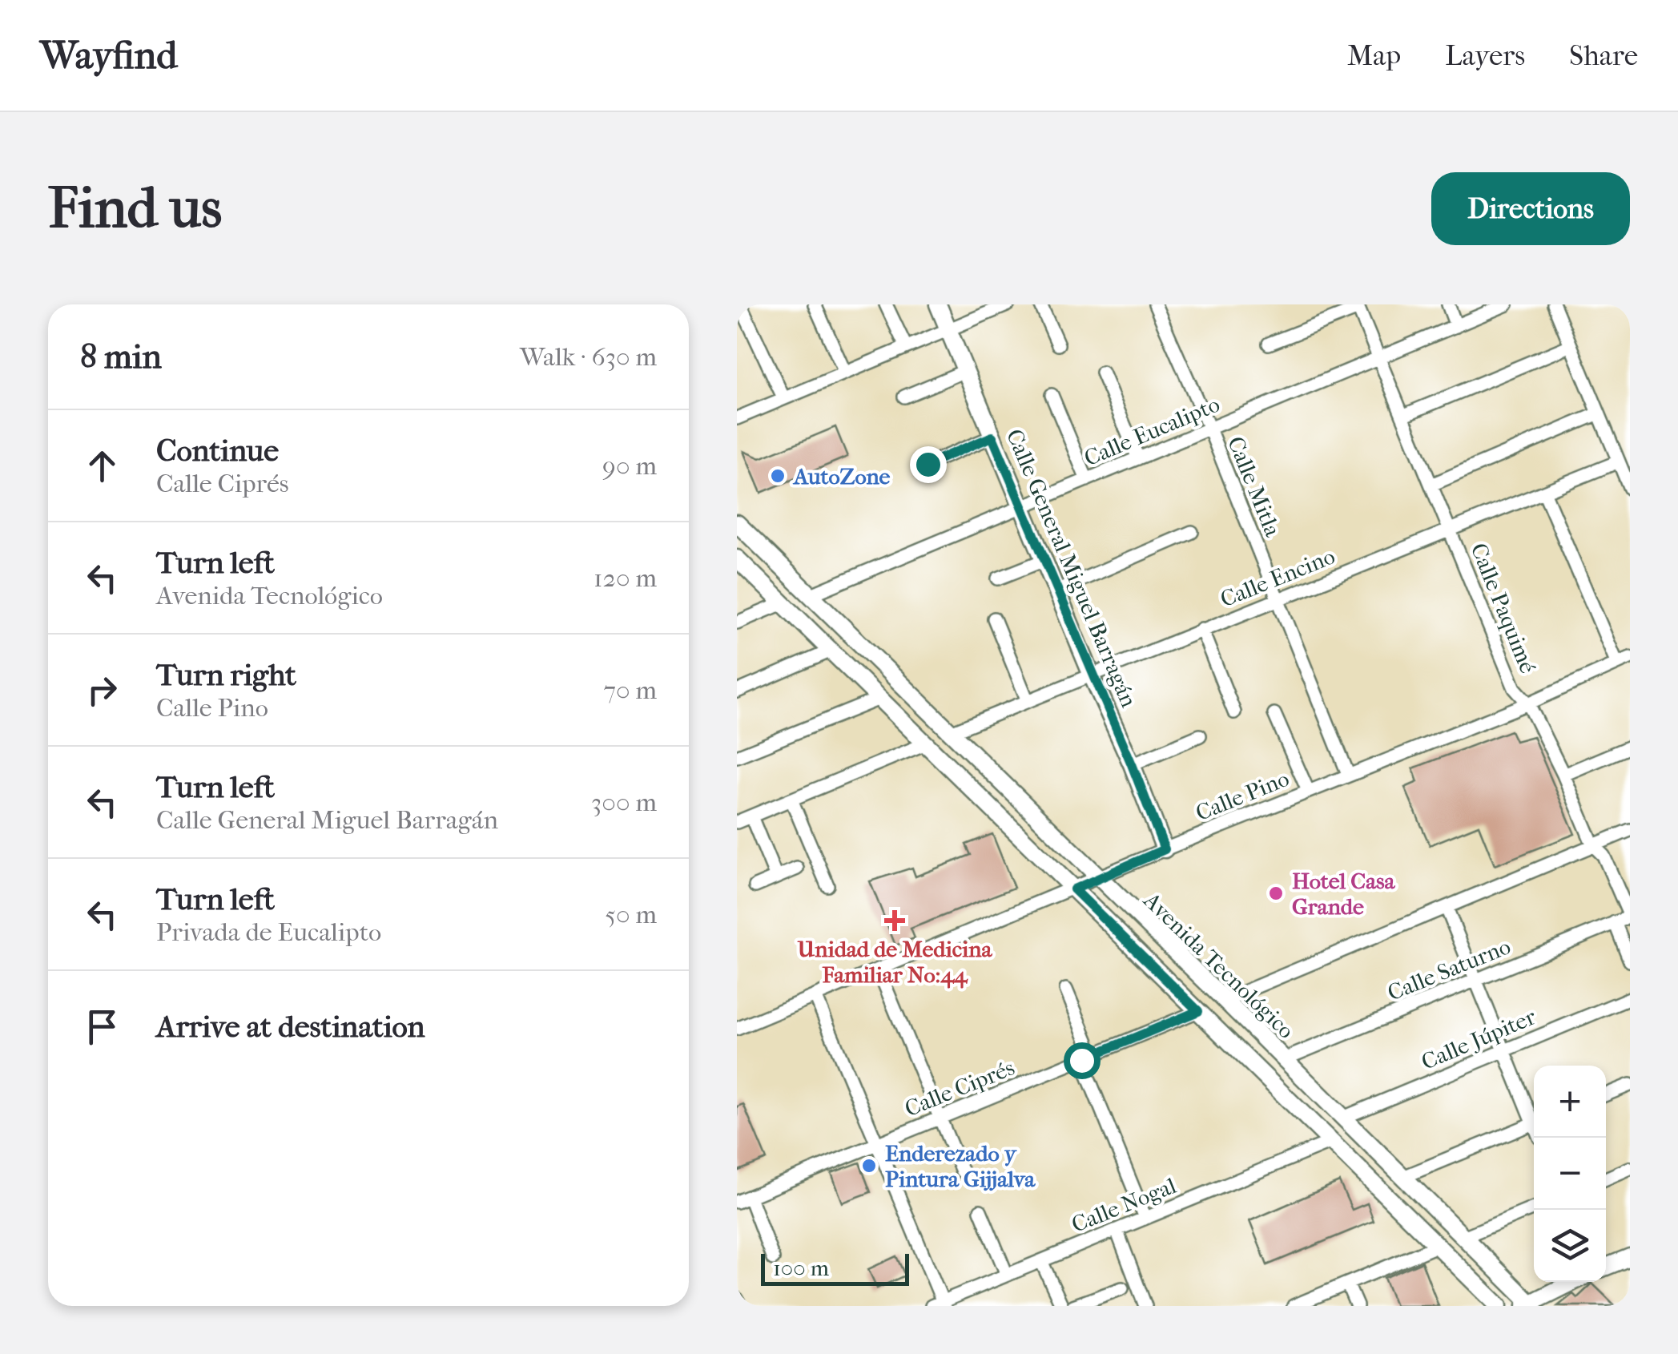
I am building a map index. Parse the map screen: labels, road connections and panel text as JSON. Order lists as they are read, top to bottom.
{
  "streets": {
    "main road": ["Calle General Miguel Barragán", "Avenida Tecnológico"],
    "street": [
      "Calle Eucalipto",
      "Calle Mitla",
      "Calle Encino",
      "Calle Paquimé",
      "Calle Pino",
      "Calle Saturno",
      "Calle Júpiter",
      "Calle Ciprés",
      "Calle Nogal"
    ]
  },
  "crossings": [
    ["Calle Eucalipto", "Calle Mitla"],
    ["Calle Eucalipto", "Calle General Miguel Barragán"],
    ["Calle Eucalipto", "Calle Paquimé"],
    ["Calle Eucalipto", "Avenida Tecnológico"],
    ["Calle Mitla", "Calle Encino"],
    ["Calle Mitla", "Calle Pino"],
    ["Calle General Miguel Barragán", "Calle Encino"],
    ["Calle General Miguel Barragán", "Calle Pino"],
    ["Calle Encino", "Calle Paquimé"],
    ["Calle Encino", "Avenida Tecnológico"],
    ["Calle Paquimé", "Calle Pino"],
    ["Calle Paquimé", "Calle Saturno"],
    ["Calle Pino", "Avenida Tecnológico"],
    ["Avenida Tecnológico", "Calle Saturno"],
    ["Avenida Tecnológico", "Calle Júpiter"],
    ["Avenida Tecnológico", "Calle Ciprés"],
    ["Avenida Tecnológico", "Calle Nogal"]
  ],
  "places": {
    "other": ["AutoZone", "Hotel Casa Grande", "Enderezado y Pintura Gijjalva"],
    "health": ["Unidad de Medicina Familiar No:44"]
  },
  "scale_bar": "100 m",
  "page": {
    "header": "Wayfind",
    "nav": ["Map", "Layers", "Share"],
    "buttons": "Directions",
    "title": "Find us",
    "heading": ["8 min", "Walk · 630 m"],
    "list": [
      ["Continue", "Calle Ciprés", "90 m"],
      ["Turn left", "Avenida Tecnológico", "120 m"],
      ["Turn right", "Calle Pino", "70 m"],
      ["Turn left", "Calle General Miguel Barragán", "300 m"],
      ["Turn left", "Privada de Eucalipto", "50 m"],
      "Arrive at destination"
    ],
    "map_buttons": ["+", "−"],
    "scale": "100 m"
  }
}
